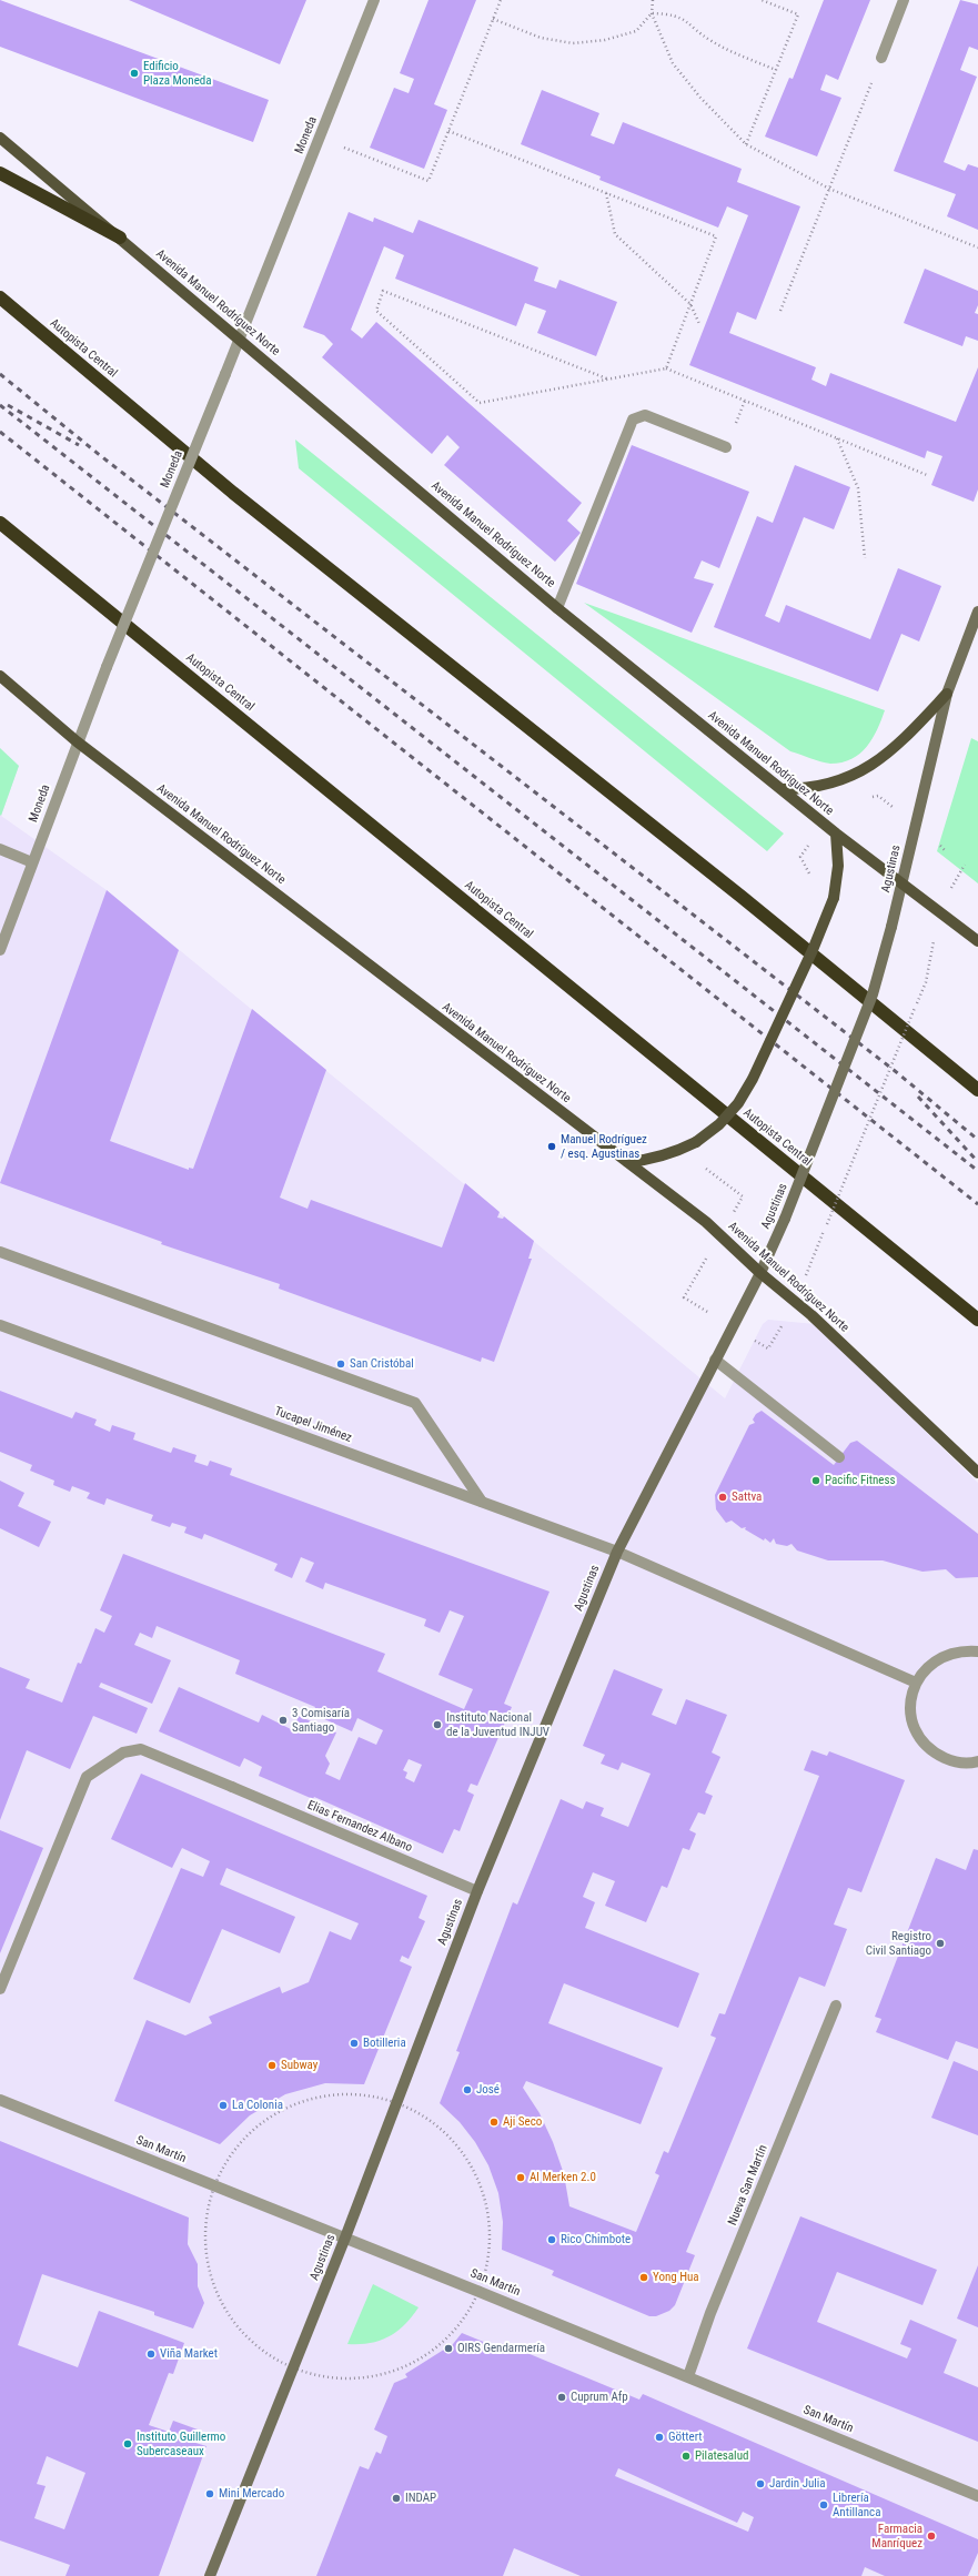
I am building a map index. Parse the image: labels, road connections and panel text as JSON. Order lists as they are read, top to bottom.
{
  "streets": {
    "highway": ["Autopista Central"],
    "main road": ["Avenida Manuel Rodríguez Norte", "Agustinas"],
    "street": [
      "Moneda",
      "Tucapel Jiménez",
      "Elias Fernandez Albano",
      "San Martín",
      "Nueva San Martín"
    ]
  },
  "crossings": [
    ["Moneda", "Avenida Manuel Rodríguez Norte"],
    ["Avenida Manuel Rodríguez Norte", "Agustinas"],
    ["Agustinas", "Tucapel Jiménez"],
    ["Agustinas", "Elias Fernandez Albano"],
    ["Agustinas", "San Martín"],
    ["San Martín", "Nueva San Martín"]
  ],
  "places": [
    "Edificio Plaza Moneda",
    "Manuel Rodríguez / esq. Agustinas",
    "San Cristóbal",
    "Pacific Fitness",
    "Sattva",
    "3 Comisaría Santiago",
    "Instituto Nacional de la Juventud INJUV",
    "Registro Civil Santiago",
    "Botilleria",
    "Subway",
    "José",
    "La Colonia",
    "Aji Seco",
    "Al Merken 2.0",
    "Rico Chimbote",
    "Yong Hua",
    "OIRS Gendarmería",
    "Viña Market",
    "Cuprum Afp",
    "Göttert",
    "Instituto Guillermo Subercaseaux",
    "Pilatesalud",
    "Jardin Julia",
    "Mini Mercado",
    "INDAP",
    "Librería Antillanca",
    "Farmacia Manríquez"
  ]
}
